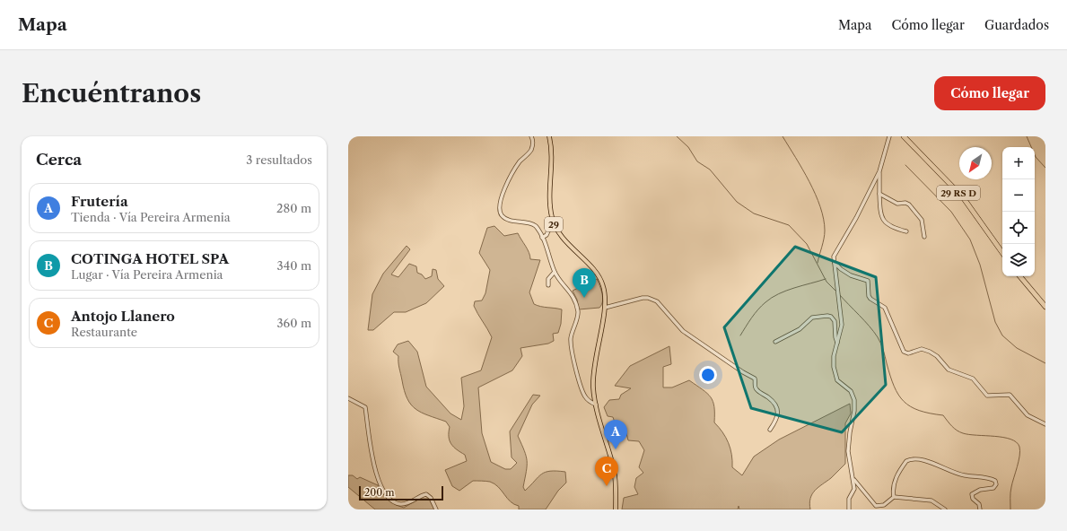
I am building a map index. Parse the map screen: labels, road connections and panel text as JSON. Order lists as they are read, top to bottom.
{
  "streets": {
    "highway": ["29 RS D"],
    "main road": ["29"]
  },
  "scale_bar": "200 m",
  "north": "bottom left",
  "page": {
    "header": "Mapa",
    "nav": ["Mapa", "Cómo llegar", "Guardados"],
    "buttons": "Cómo llegar",
    "title": "Encuéntranos",
    "heading": ["Cerca", "3 resultados"],
    "map_buttons": ["+", "−"],
    "list": [
      {
        "mark": "A",
        "name": "Frutería",
        "note": "Tienda · Vía Pereira Armenia",
        "value": "280 m"
      },
      {
        "mark": "B",
        "name": "COTINGA HOTEL SPA",
        "note": "Lugar · Vía Pereira Armenia",
        "value": "340 m"
      },
      {
        "mark": "C",
        "name": "Antojo Llanero",
        "note": "Restaurante",
        "value": "360 m"
      }
    ],
    "pins": ["B", "A", "C"],
    "scale": "200 m"
  }
}
